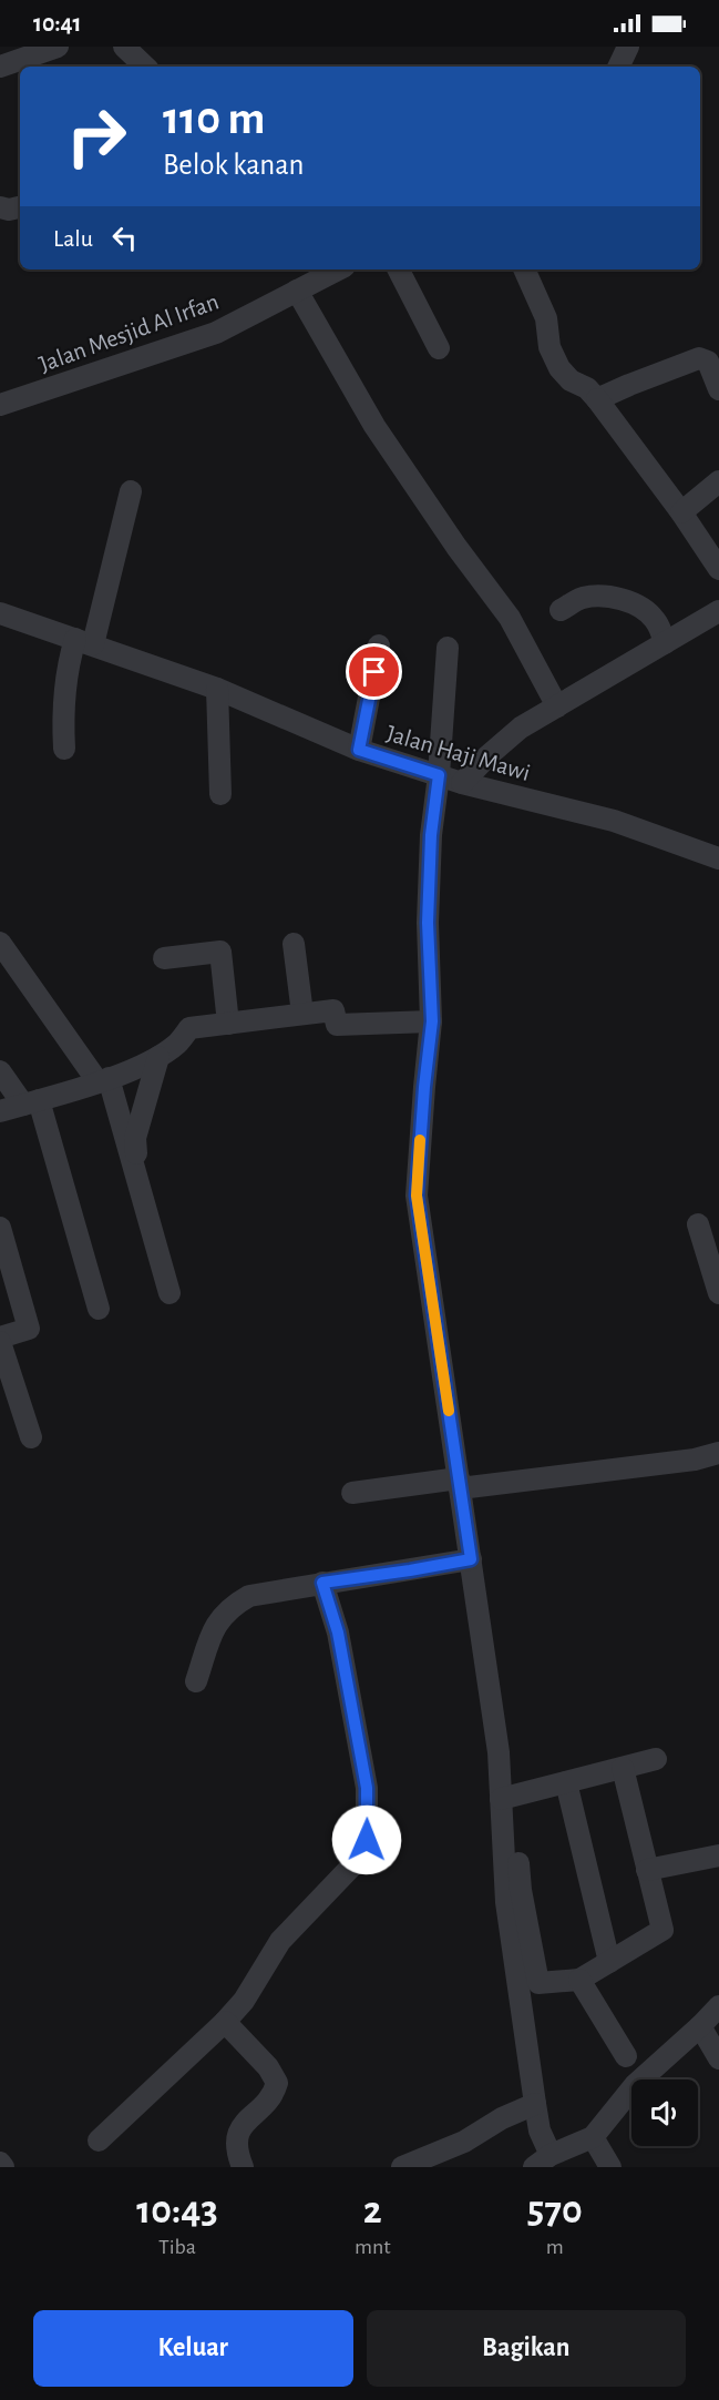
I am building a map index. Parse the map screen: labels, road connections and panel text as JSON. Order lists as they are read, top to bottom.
{
  "streets": {
    "street": ["Jalan Mesjid Al Irfan", "Jalan Haji Mawi"]
  },
  "page": {
    "status": "10:41",
    "turn": ["110 m", "Belok kanan"],
    "then": "Lalu",
    "eta": [
      "10:43",
      "Tiba",
      "2",
      "mnt",
      "570",
      "m"
    ],
    "buttons": ["Keluar", "Bagikan"]
  }
}
